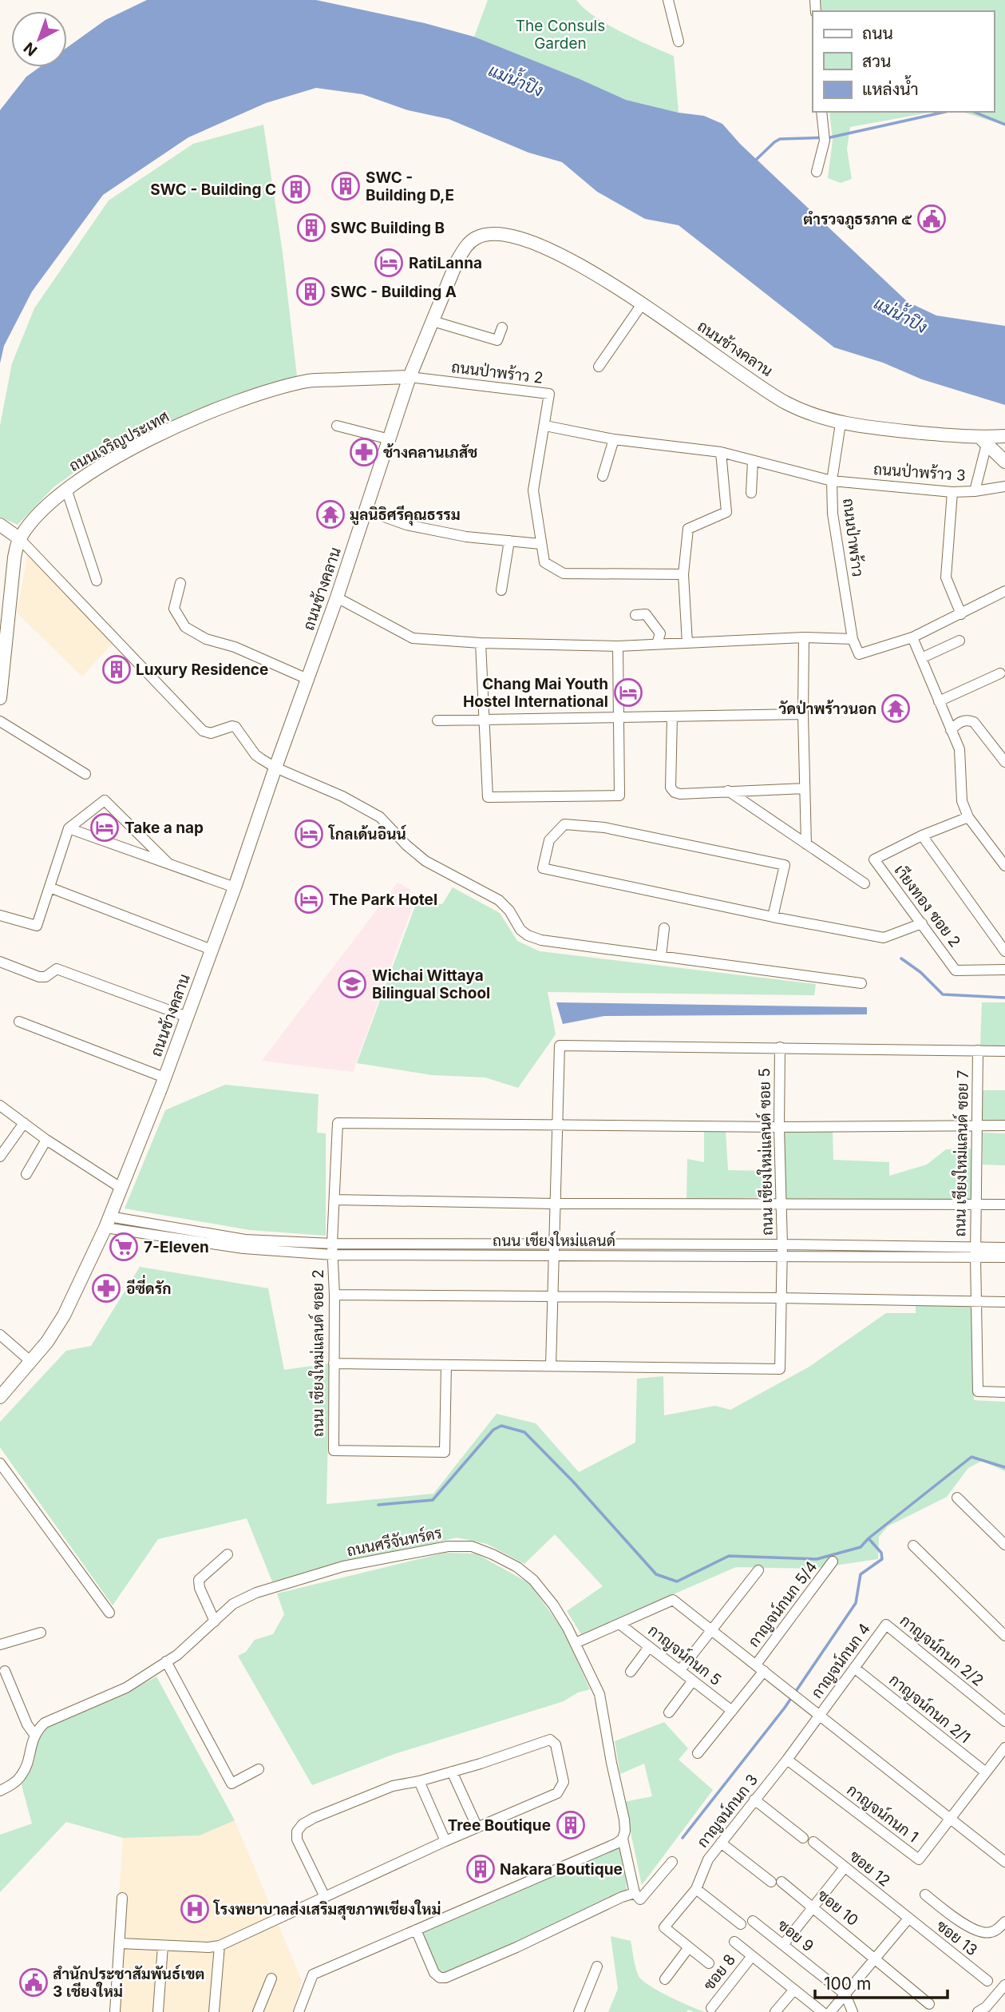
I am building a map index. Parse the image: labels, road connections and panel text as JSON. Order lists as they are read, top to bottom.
{
  "streets": {
    "street": [
      "ถนนช้างคลาน",
      "ถนนป่าพร้าว 2",
      "ถนนเจริญประเทศ",
      "ถนนป่าพร้าว 3",
      "ถนนป่าพร้าว",
      "เาียงทอง ซอย 2",
      "ถนน เชียงใหม่แลนด์ ซอย 5",
      "ถนน เชียงใหม่แลนด์ ซอย 7",
      "ถนน เชียงใหม่แลนด์",
      "ถนน เชียงใหม่แลนด์ ซอย 2",
      "ถนนศรีจันทร์ดร",
      "กาญจน์กนก 5/4",
      "กาญจน์กนก 2/2",
      "กาญจน์กนก 5",
      "กาญจน์กนก 4",
      "กาญจน์กนก 2/1",
      "กาญจน์กนก 3",
      "กาญจน์กนก 1",
      "ซอย 12",
      "ซอย 10",
      "ซอย 9",
      "ซอย 13",
      "ซอย 8"
    ]
  },
  "crossings": [
    ["ถนนช้างคลาน", "ถนนป่าพร้าว 2"],
    ["ถนนช้างคลาน", "ถนนเจริญประเทศ"],
    ["ถนนช้างคลาน", "ถนนป่าพร้าว"],
    ["ถนนช้างคลาน", "ถนน เชียงใหม่แลนด์"],
    ["ถนนป่าพร้าว 2", "ถนนเจริญประเทศ"],
    ["ถนนป่าพร้าว 2", "ถนนป่าพร้าว 3"],
    ["ถนนป่าพร้าว 3", "ถนนป่าพร้าว"],
    ["ถนน เชียงใหม่แลนด์ ซอย 5", "ถนน เชียงใหม่แลนด์"],
    ["ถนน เชียงใหม่แลนด์ ซอย 7", "ถนน เชียงใหม่แลนด์"],
    ["ถนน เชียงใหม่แลนด์", "ถนน เชียงใหม่แลนด์ ซอย 2"],
    ["กาญจน์กนก 5/4", "กาญจน์กนก 5"],
    ["กาญจน์กนก 2/2", "กาญจน์กนก 4"],
    ["กาญจน์กนก 4", "กาญจน์กนก 2/1"],
    ["กาญจน์กนก 4", "กาญจน์กนก 3"],
    ["กาญจน์กนก 3", "กาญจน์กนก 1"],
    ["กาญจน์กนก 3", "ซอย 12"],
    ["กาญจน์กนก 3", "ซอย 10"],
    ["ซอย 12", "ซอย 13"]
  ],
  "water": ["แม่น้ำปิง"],
  "parks": ["The Consuls Garden"],
  "places": {
    "building": [
      "SWC - Building D,E",
      "SWC - Building C",
      "SWC Building B",
      "SWC - Building A",
      "Luxury Residence",
      "Tree Boutique",
      "Nakara Boutique"
    ],
    "public building": ["ตำรวจภูธรภาค ๕", "สำนักประชาสัมพันธ์เขต 3 เชียงใหม่"],
    "hotel": [
      "RatiLanna",
      "Chang Mai Youth Hostel International",
      "Take a nap",
      "โกลเด้นอินน์",
      "The Park Hotel"
    ],
    "pharmacy": ["ช้างคลานเภสัช", "อีซี่ดรัก"],
    "temple": ["มูลนิธิศรีคุณธรรม", "วัดป่าพร้าวนอก"],
    "school or university": ["Wichai Wittaya Bilingual School"],
    "supermarket": ["7-Eleven"],
    "hospital": ["โรงพยาบาลส่งเสริมสุขภาพเชียงใหม่"]
  },
  "legend": ["ถนน", "สวน", "แหล่งน้ำ"],
  "scale_bar": "100 m",
  "north": "bottom left"
}
